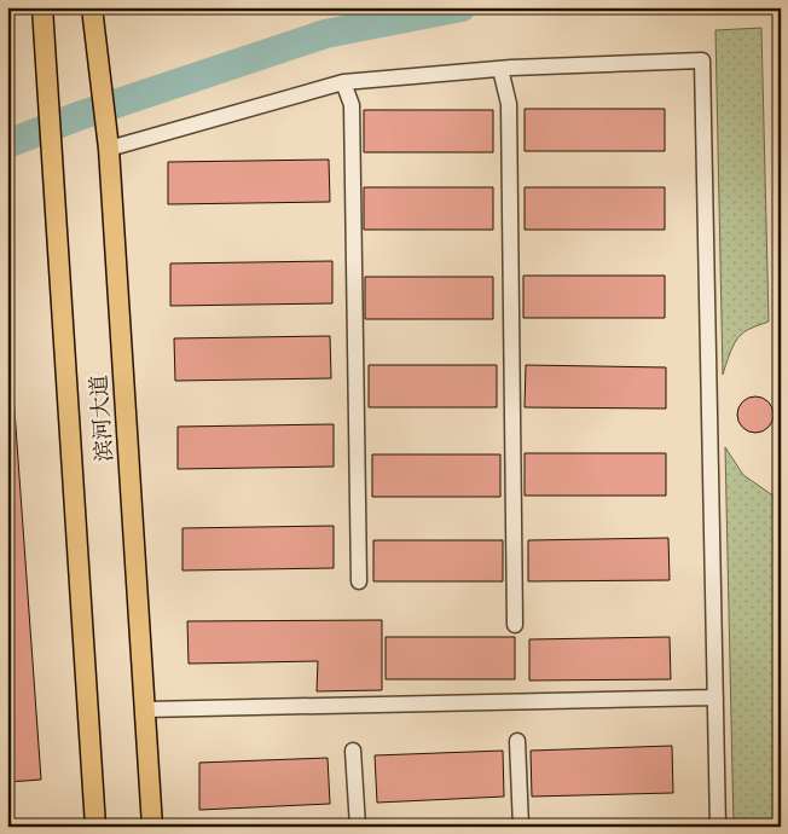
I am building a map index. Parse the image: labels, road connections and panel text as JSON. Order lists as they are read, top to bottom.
{
  "streets": {
    "main road": ["滨河大道"]
  }
}
